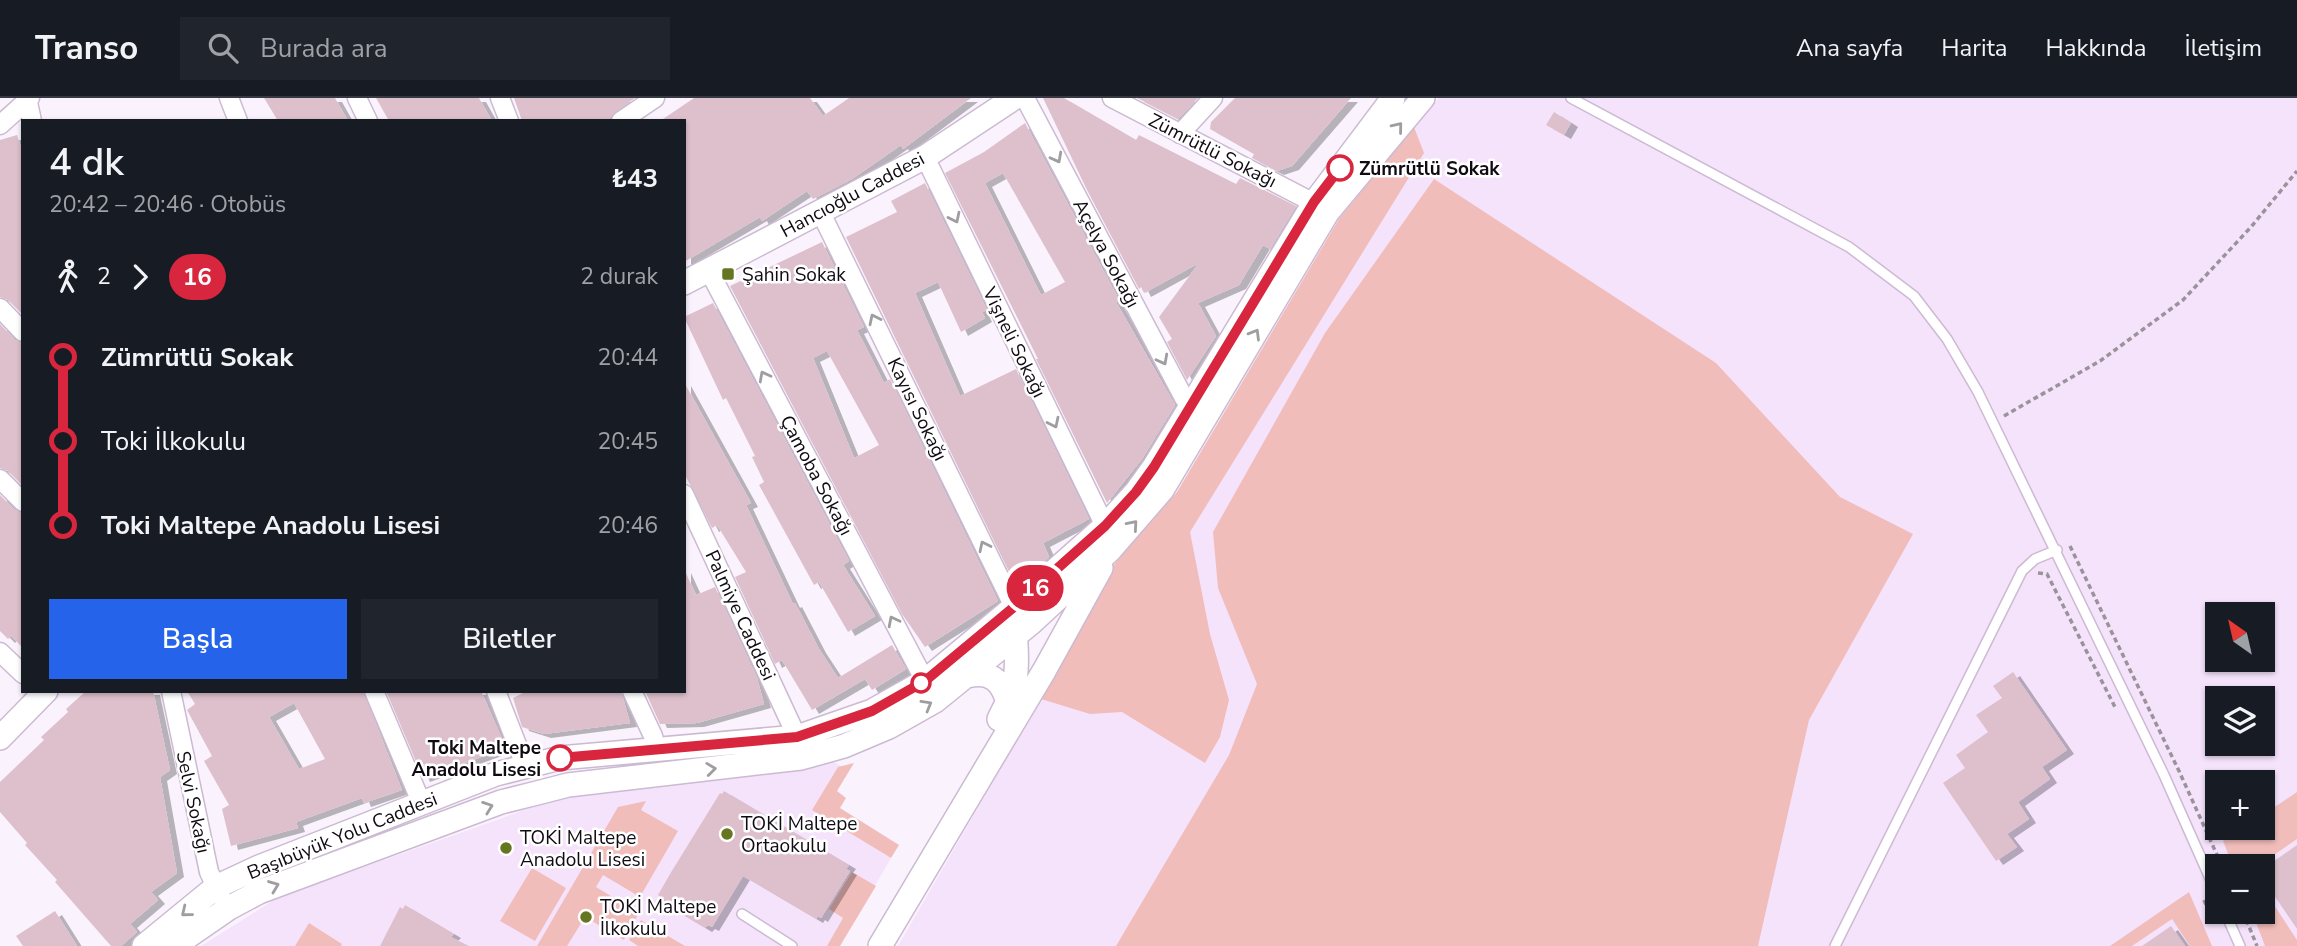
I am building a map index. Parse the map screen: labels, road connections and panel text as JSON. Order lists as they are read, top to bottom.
{
  "streets": {
    "main road": ["Hancıoğlu Caddesi", "Başıbüyük Yolu Caddesi"],
    "street": [
      "Zümrütlü Sokağı",
      "Açelya Sokağı",
      "Vişneli Sokağı",
      "Kayısı Sokağı",
      "Çamoba Sokağı",
      "Palmiye Caddesi",
      "Selvi Sokağı"
    ]
  },
  "crossings": [
    ["Zümrütlü Sokağı", "Başıbüyük Yolu Caddesi"],
    ["Hancıoğlu Caddesi", "Vişneli Sokağı"],
    ["Hancıoğlu Caddesi", "Kayısı Sokağı"],
    ["Hancıoğlu Caddesi", "Çamoba Sokağı"],
    ["Açelya Sokağı", "Başıbüyük Yolu Caddesi"],
    ["Vişneli Sokağı", "Başıbüyük Yolu Caddesi"],
    ["Kayısı Sokağı", "Başıbüyük Yolu Caddesi"],
    ["Çamoba Sokağı", "Başıbüyük Yolu Caddesi"],
    ["Palmiye Caddesi", "Başıbüyük Yolu Caddesi"],
    ["Selvi Sokağı", "Başıbüyük Yolu Caddesi"]
  ],
  "one_way": [
    "Açelya Sokağı",
    "Vişneli Sokağı",
    "Kayısı Sokağı",
    "Çamoba Sokağı"
  ],
  "places": {
    "other": [
      "Zümrütlü Sokak",
      "Toki Maltepe Anadolu Lisesi",
      "TOKİ Maltepe Ortaokulu",
      "TOKİ Maltepe Anadolu Lisesi",
      "TOKİ Maltepe İlkokulu"
    ],
    "transit": ["Şahin Sokak"]
  },
  "lines": ["bus line 16"],
  "north": "top left",
  "page": {
    "header": "Transo",
    "search": "Burada ara",
    "nav": [
      "Ana sayfa",
      "Harita",
      "Hakkında",
      "İletişim"
    ],
    "on_map": "16",
    "heading": ["4 dk", "20:42 – 20:46 · Otobüs", "₺43"],
    "legs": ["2", "16", "2 durak"],
    "list": [
      {
        "name": "Zümrütlü Sokak",
        "value": "20:44"
      },
      {
        "name": "Toki İlkokulu",
        "value": "20:45"
      },
      {
        "name": "Toki Maltepe Anadolu Lisesi",
        "value": "20:46"
      }
    ],
    "buttons": ["Başla", "Biletler"],
    "map_buttons": ["+", "−"]
  }
}
